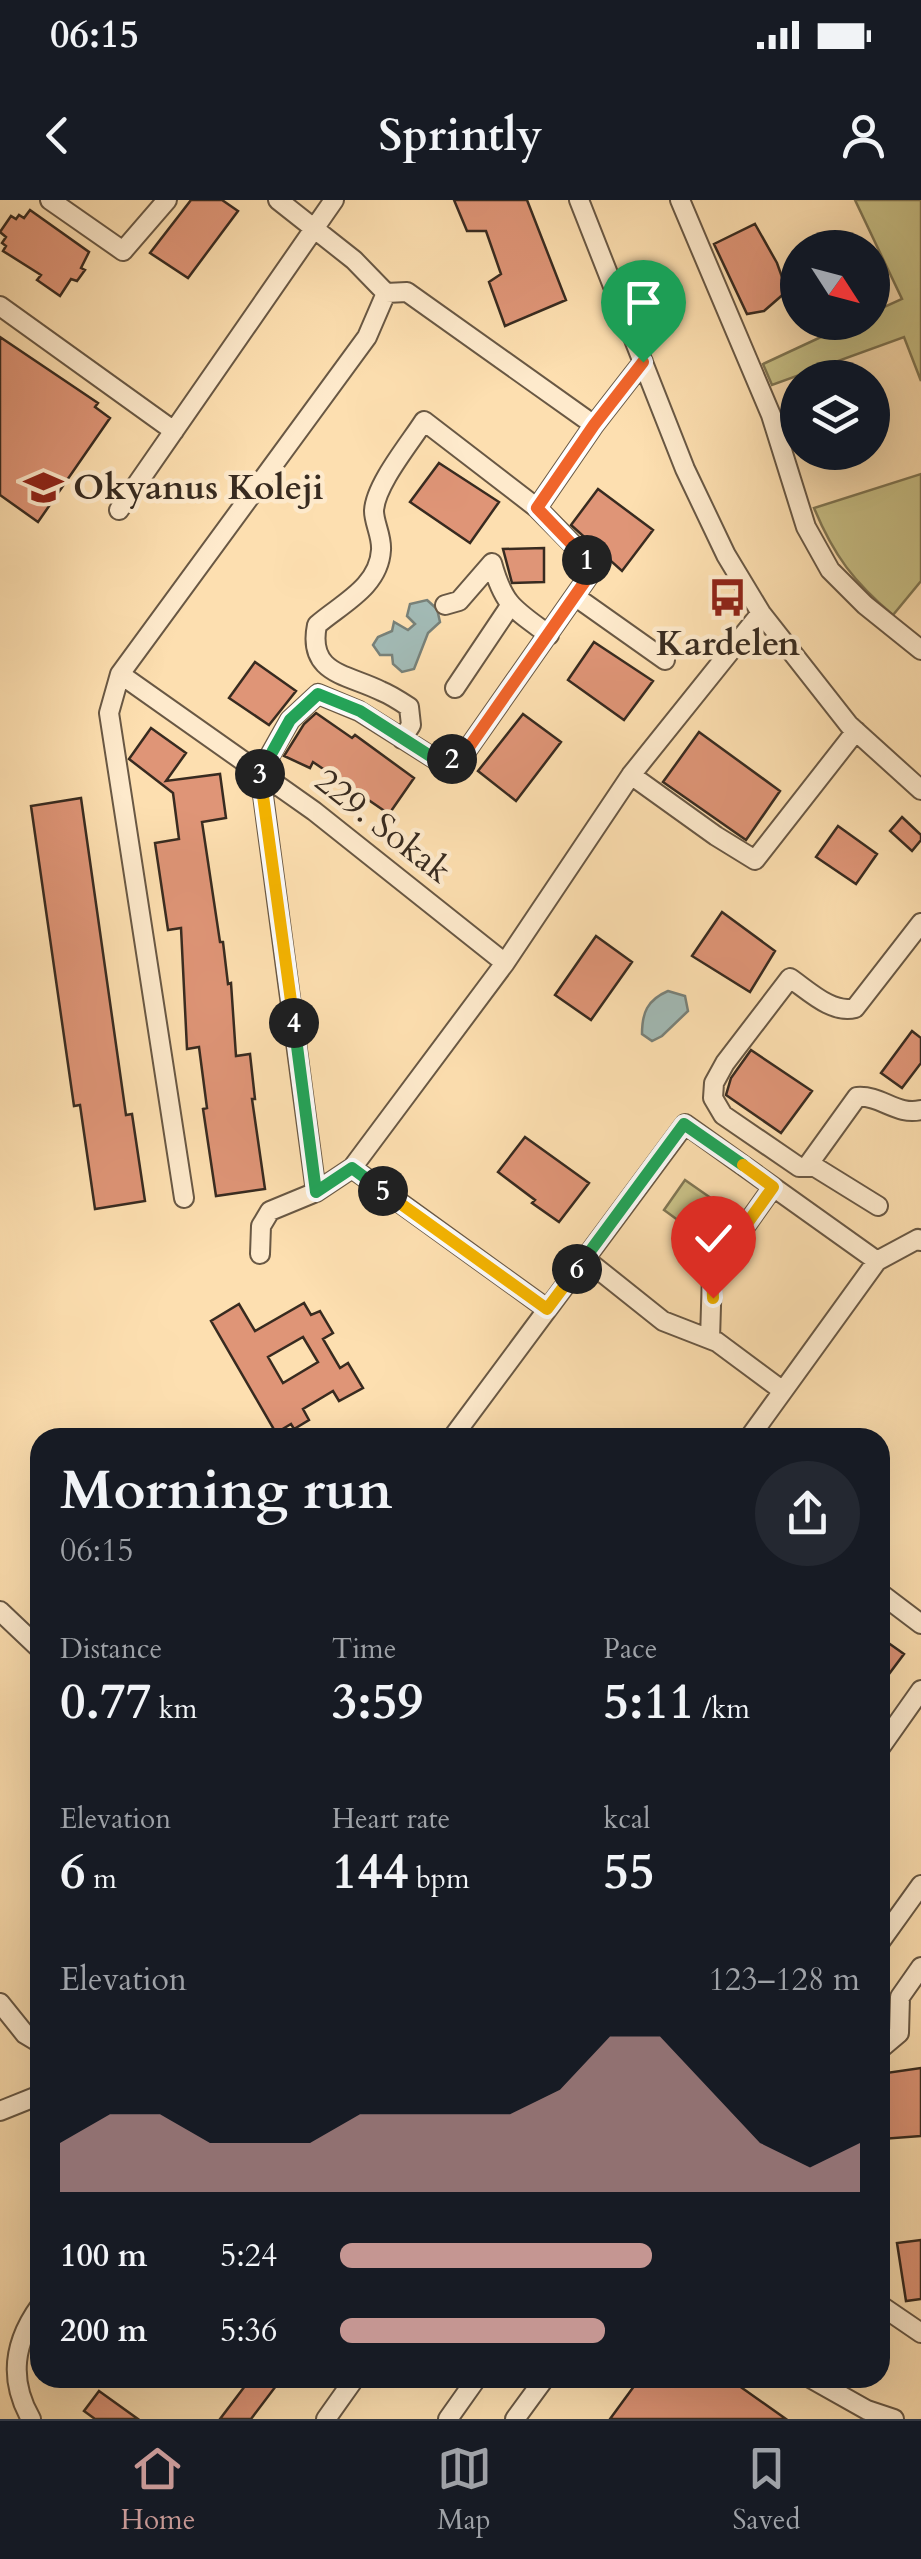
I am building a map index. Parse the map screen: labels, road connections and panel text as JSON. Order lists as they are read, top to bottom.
{
  "streets": {
    "street": ["229. Sokak"]
  },
  "places": {
    "school or university": ["Okyanus Koleji"],
    "bus stop": ["Kardelen"]
  },
  "north": "bottom right",
  "page": {
    "status": "06:15",
    "header": "Sprintly",
    "pins": [
      "1",
      "2",
      "3",
      "4",
      "5",
      "6"
    ],
    "heading": ["Morning run", "06:15"],
    "stats": [
      ["Distance", "0.77 km"],
      ["Time", "3:59"],
      ["Pace", "5:11 /km"],
      ["Elevation", "6 m"],
      ["Heart rate", "144 bpm"],
      ["kcal", "55"]
    ],
    "chart": ["Elevation", "123–128 m"],
    "list": [
      {
        "name": "100 m",
        "note": "5:24"
      },
      {
        "name": "200 m",
        "note": "5:36"
      }
    ],
    "tabs": ["Home", "Map", "Saved"]
  }
}
